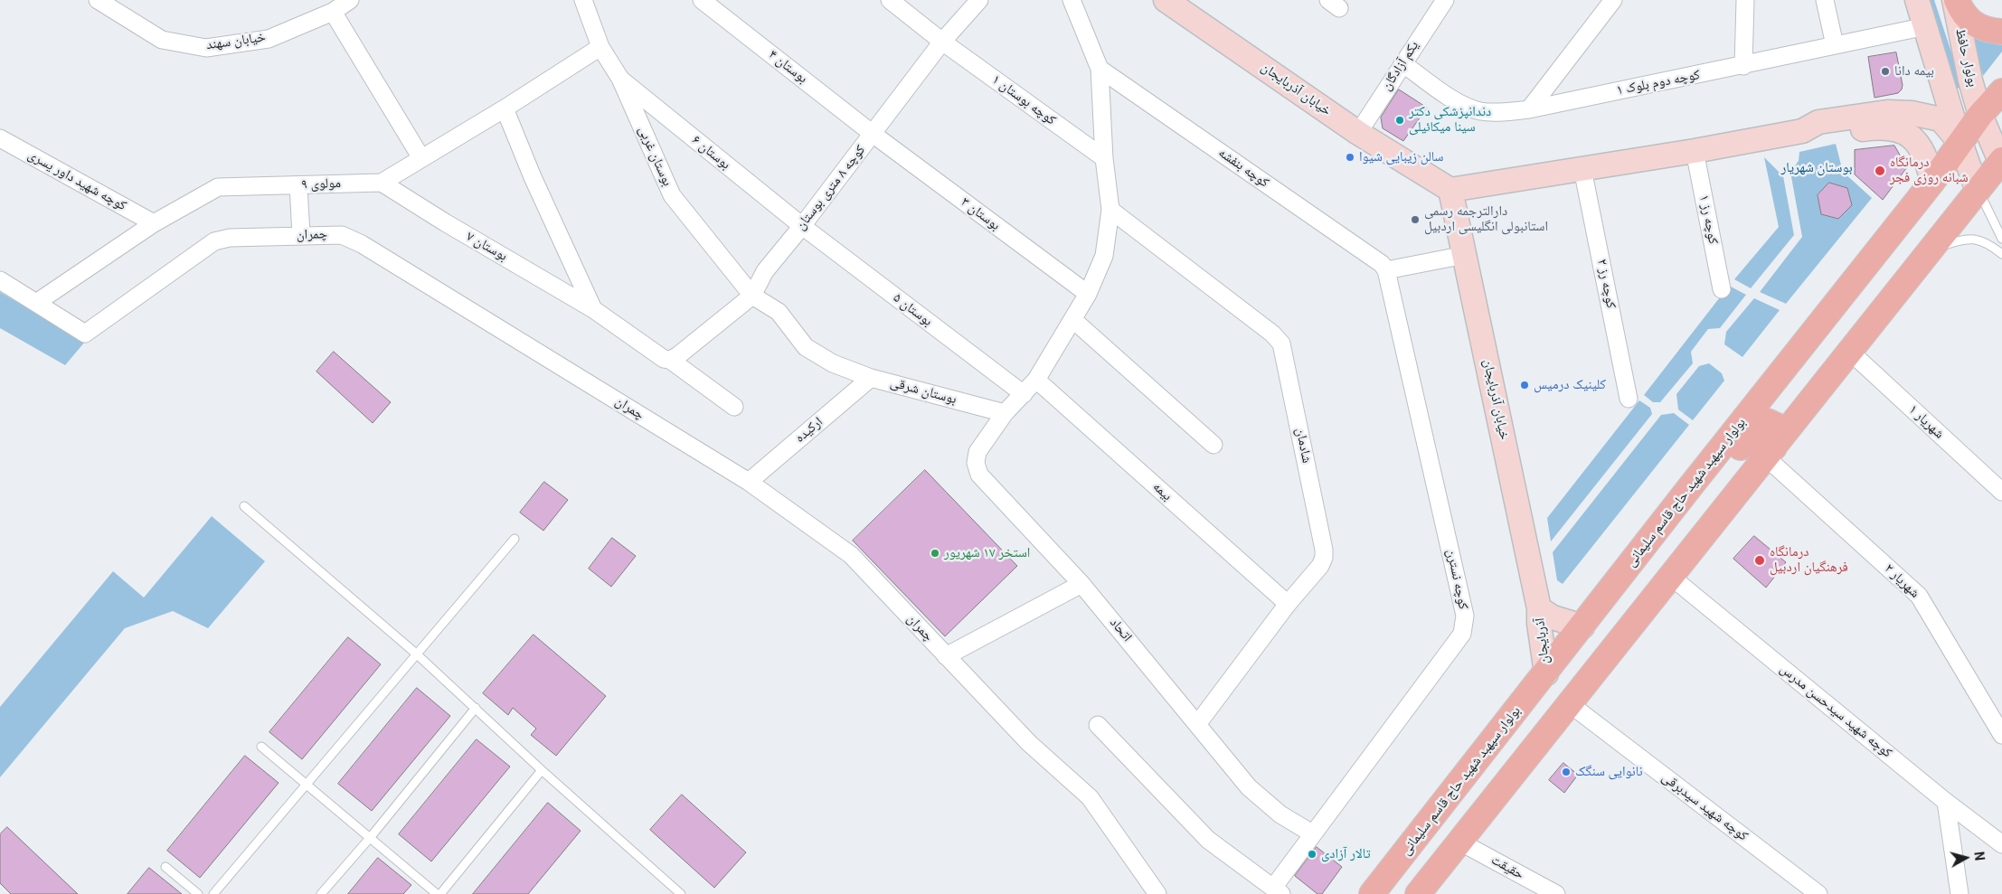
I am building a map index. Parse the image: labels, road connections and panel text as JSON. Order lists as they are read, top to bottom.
{
  "streets": {
    "main road": ["بولوار سپهبد شهید حاج قاسم سلیمانی"],
    "street": [
      "خیابان سهند",
      "بولوار حافظ",
      "یکم آزادگان",
      "بوستان ۴",
      "کوچه دوم بلوک ۱",
      "خیابان آذربایجان",
      "کوچه بوستان ۱",
      "بوستان ۶",
      "بوستان غربی",
      "کوچه بنفشه",
      "کوچه شهید داور یسری",
      "مولوی ۹",
      "کوچه ۸ متری بوستان",
      "بوستان ۳",
      "کوچه رز ۱",
      "چمران",
      "بوستان ۷",
      "کوچه رز ۲",
      "بوستان ۵",
      "بوستان شرقی",
      "شهریار ۱",
      "ارکیده",
      "شادمان",
      "بیمه",
      "کوچه نسترن",
      "شهریار ۲",
      "اتحاد",
      "آذربایجان",
      "کوچه شهید سیدحسن مدرس",
      "کوچه شهید سیدبرقی",
      "حقیقت"
    ]
  },
  "crossings": [
    ["بولوار حافظ", "کوچه دوم بلوک ۱"],
    ["بولوار حافظ", "بولوار سپهبد شهید حاج قاسم سلیمانی"],
    ["یکم آزادگان", "کوچه دوم بلوک ۱"],
    ["یکم آزادگان", "خیابان آذربایجان"],
    ["بوستان ۴", "کوچه ۸ متری بوستان"],
    ["بوستان ۴", "بوستان ۳"],
    ["خیابان آذربایجان", "آذربایجان"],
    ["کوچه بوستان ۱", "کوچه ۸ متری بوستان"],
    ["بوستان ۶", "بوستان غربی"],
    ["بوستان ۶", "کوچه ۸ متری بوستان"],
    ["بوستان ۶", "بوستان ۵"],
    ["بوستان غربی", "مولوی ۹"],
    ["بوستان غربی", "کوچه ۸ متری بوستان"],
    ["بوستان غربی", "بوستان شرقی"],
    ["کوچه بنفشه", "کوچه نسترن"],
    ["کوچه شهید داور یسری", "مولوی ۹"],
    ["مولوی ۹", "چمران"],
    ["مولوی ۹", "بوستان ۷"],
    ["کوچه ۸ متری بوستان", "بوستان ۳"],
    ["کوچه ۸ متری بوستان", "بوستان ۷"],
    ["کوچه ۸ متری بوستان", "بوستان ۵"],
    ["کوچه ۸ متری بوستان", "بوستان شرقی"],
    ["چمران", "ارکیده"],
    ["بوستان شرقی", "ارکیده"],
    ["بوستان شرقی", "اتحاد"],
    ["شادمان", "بیمه"],
    ["شادمان", "اتحاد"],
    ["بولوار سپهبد شهید حاج قاسم سلیمانی", "آذربایجان"],
    ["کوچه نسترن", "اتحاد"]
  ],
  "parks": ["بوستان شهریار"],
  "places": [
    "بیمه دانا",
    "دندانپزشکی دکتر سینا میکائیلی",
    "سالن زیبایی شیوا",
    "درمانگاه شبانه روزی فجر",
    "دارالترجمه رسمی استانبولی انگلیسی اردبیل",
    "کلینیک درمیس",
    "استخر ١٧ شهریور",
    "درمانگاه فرهنگیان اردبیل",
    "نانوایی سنگک",
    "تالار آزادی"
  ],
  "north": "right"
}
